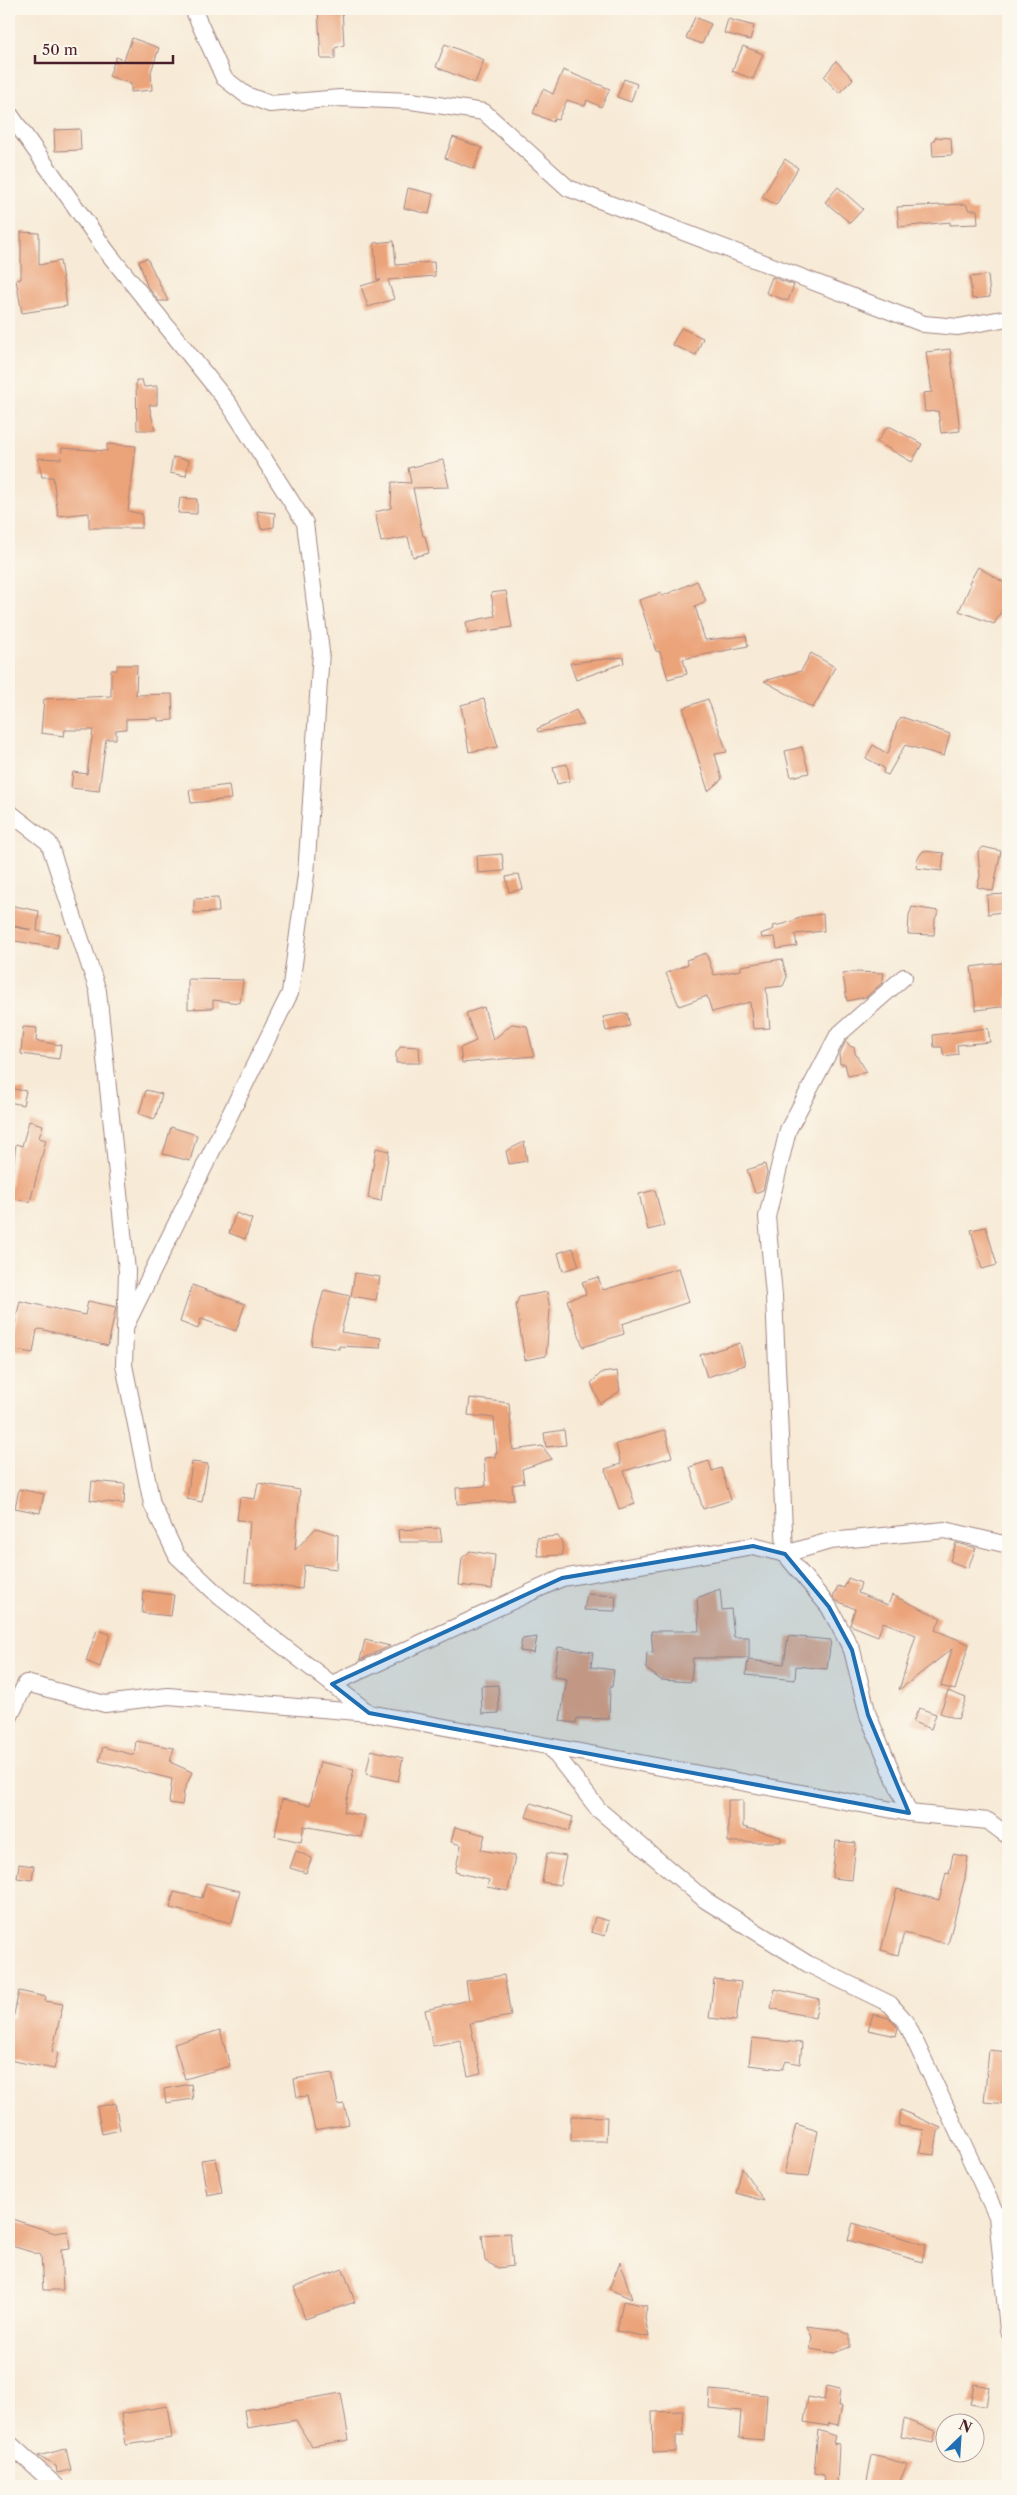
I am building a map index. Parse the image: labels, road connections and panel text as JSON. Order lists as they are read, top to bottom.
{
  "scale_bar": "50 m",
  "north": "top right"
}
